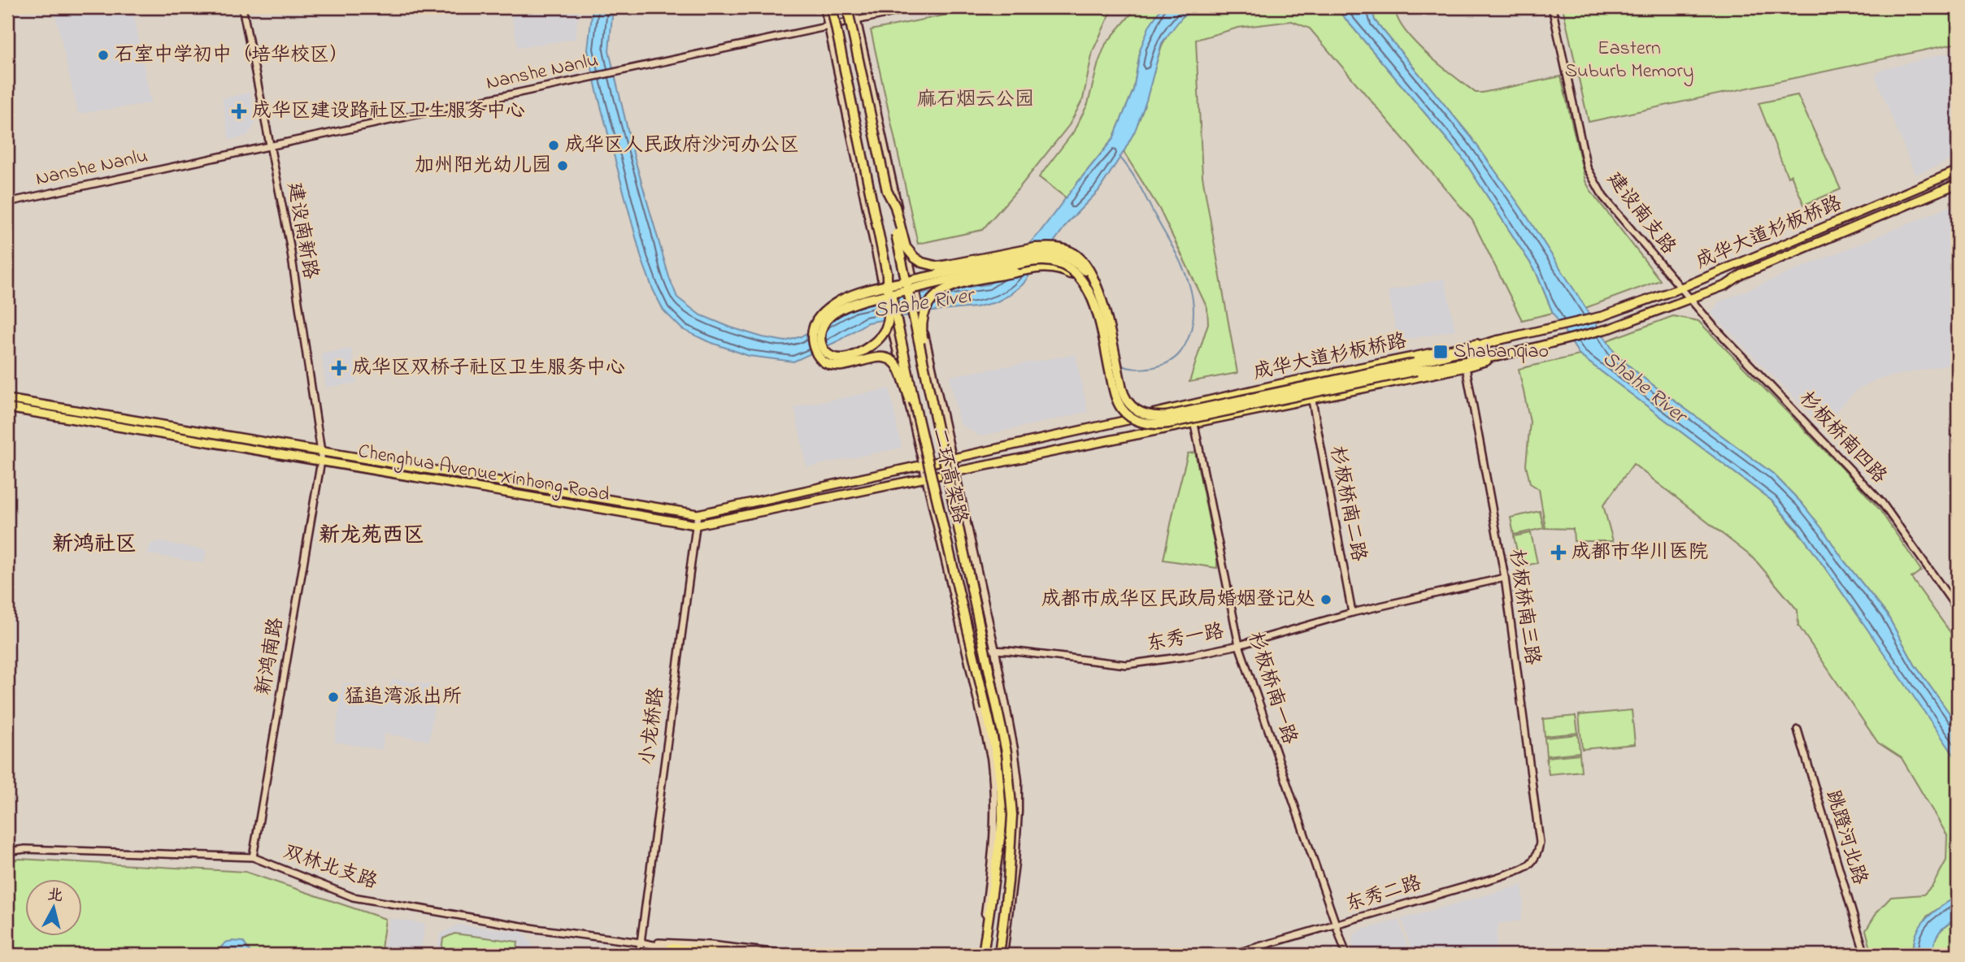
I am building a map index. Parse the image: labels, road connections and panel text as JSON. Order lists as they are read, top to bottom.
{
  "streets": {
    "highway": ["二环高架路"],
    "main road": ["成华大道杉板桥路", "Chenghua Avenue Xinhong Road"],
    "street": [
      "Nanshe Nanlu",
      "建设南支路",
      "建设南新路",
      "杉板桥南四路",
      "杉板桥南二路",
      "杉板桥南三路",
      "东秀一路",
      "新鸿南路",
      "杉板桥南一路",
      "小龙桥路",
      "跳蹬河北路",
      "双林北支路",
      "东秀二路"
    ]
  },
  "crossings": [
    ["Nanshe Nanlu", "建设南新路"],
    ["建设南支路", "成华大道杉板桥路"],
    ["建设南支路", "杉板桥南四路"],
    ["建设南新路", "Chenghua Avenue Xinhong Road"],
    ["建设南新路", "新鸿南路"],
    ["成华大道杉板桥路", "杉板桥南四路"],
    ["成华大道杉板桥路", "Chenghua Avenue Xinhong Road"],
    ["成华大道杉板桥路", "杉板桥南二路"],
    ["成华大道杉板桥路", "杉板桥南三路"],
    ["成华大道杉板桥路", "杉板桥南一路"],
    ["Chenghua Avenue Xinhong Road", "新鸿南路"],
    ["Chenghua Avenue Xinhong Road", "小龙桥路"],
    ["杉板桥南二路", "东秀一路"],
    ["杉板桥南三路", "东秀一路"],
    ["杉板桥南三路", "东秀二路"],
    ["东秀一路", "杉板桥南一路"],
    ["新鸿南路", "双林北支路"],
    ["杉板桥南一路", "东秀二路"],
    ["小龙桥路", "双林北支路"]
  ],
  "districts": ["新龙苑西区", "新鸿社区"],
  "water": ["Shahe River"],
  "parks": ["Eastern Suburb Memory", "麻石烟云公园"],
  "places": {
    "other": [
      "石室中学初中（培华校区）",
      "成华区人民政府沙河办公区",
      "加州阳光幼儿园",
      "成都市成华区民政局婚姻登记处",
      "猛追湾派出所"
    ],
    "health": ["成华区建设路社区卫生服务中心", "成华区双桥子社区卫生服务中心", "成都市华川医院"],
    "transit": ["Shabanqiao"]
  },
  "north": "top"
}
